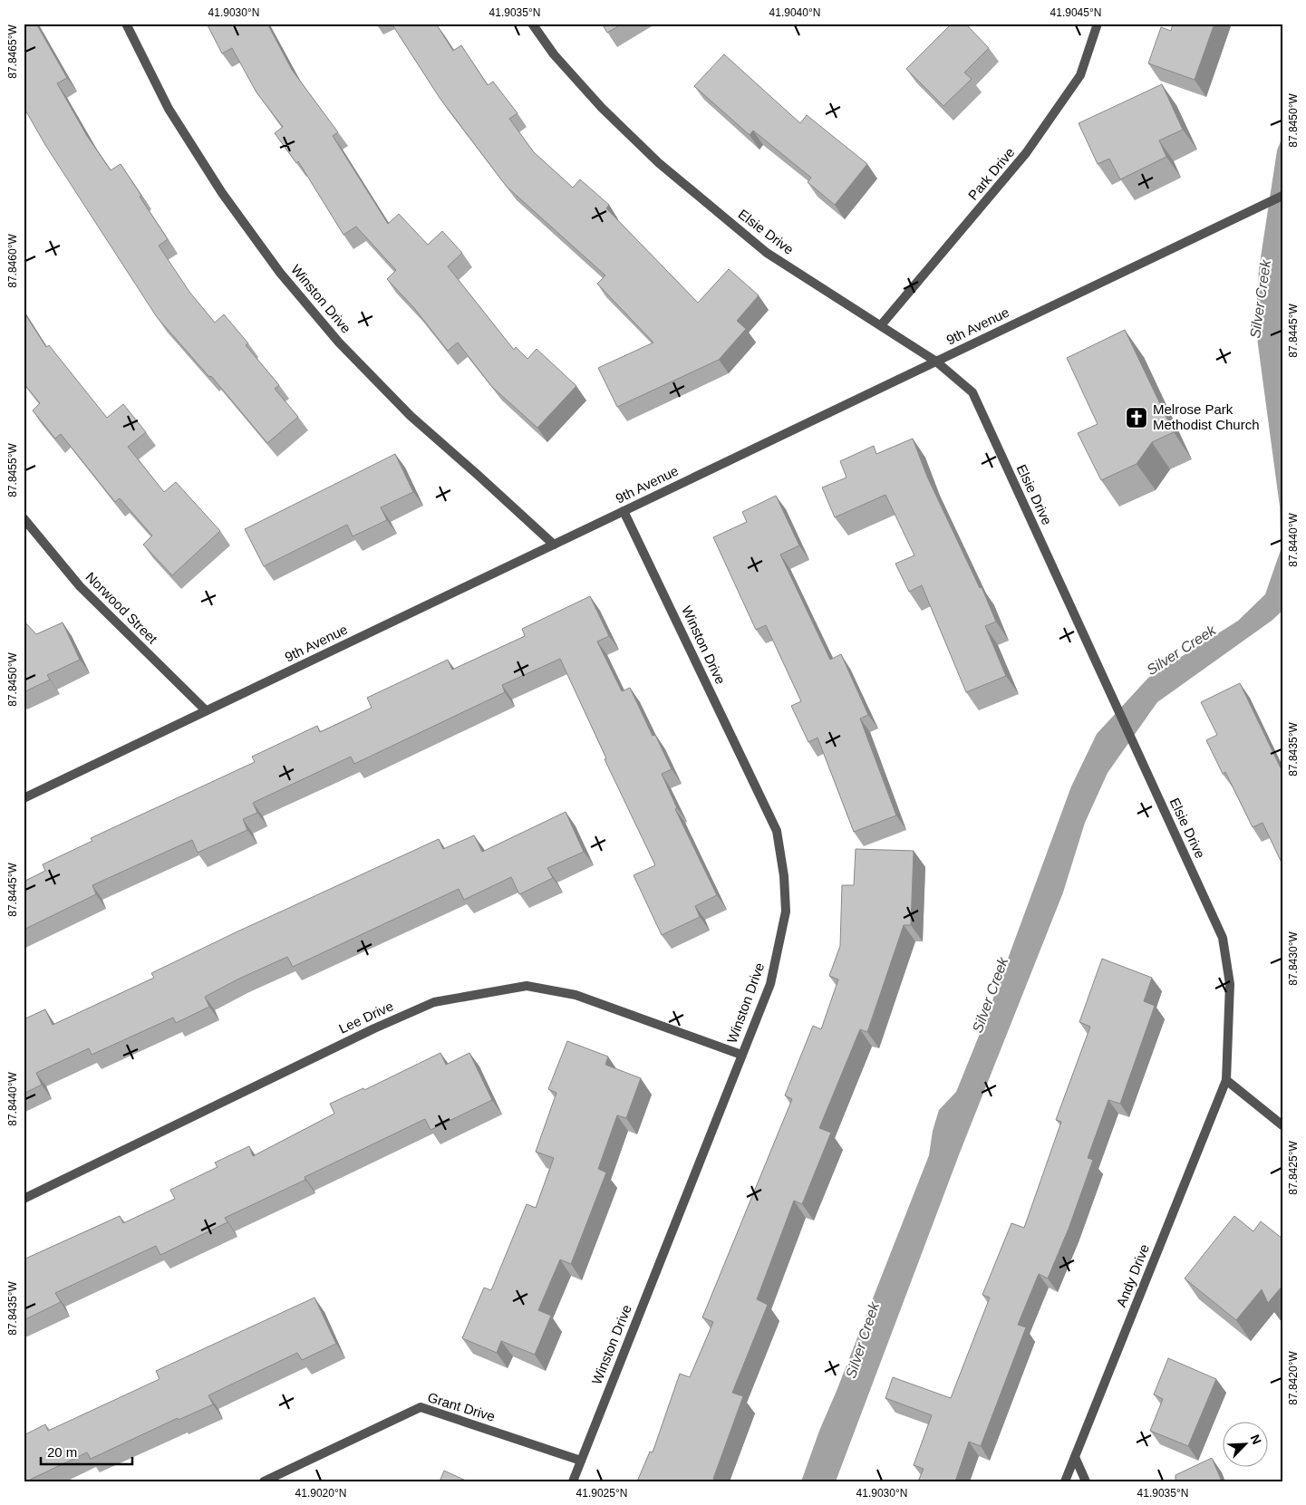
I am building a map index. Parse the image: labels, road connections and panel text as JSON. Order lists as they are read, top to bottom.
{
  "streets": {
    "street": [
      "Park Drive",
      "Elsie Drive",
      "Winston Drive",
      "9th Avenue",
      "Norwood Street",
      "Lee Drive",
      "Andy Drive",
      "Grant Drive"
    ]
  },
  "crossings": [
    ["Park Drive", "Elsie Drive"],
    ["Elsie Drive", "9th Avenue"],
    ["Elsie Drive", "Andy Drive"],
    ["Winston Drive", "9th Avenue"],
    ["Winston Drive", "Lee Drive"],
    ["Winston Drive", "Grant Drive"],
    ["9th Avenue", "Norwood Street"]
  ],
  "water": ["Silver Creek"],
  "places": {
    "church": ["Melrose Park Methodist Church"]
  },
  "scale_bar": "20 m",
  "north": "top right",
  "coordinates": [
    "41.9030°N",
    "41.9035°N",
    "41.9040°N",
    "41.9045°N",
    "87.8465°W",
    "87.8450°W",
    "87.8460°W",
    "87.8445°W",
    "87.8455°W",
    "87.8440°W",
    "87.8435°W",
    "87.8430°W",
    "87.8425°W",
    "87.8420°W",
    "41.9020°N",
    "41.9025°N"
  ]
}
